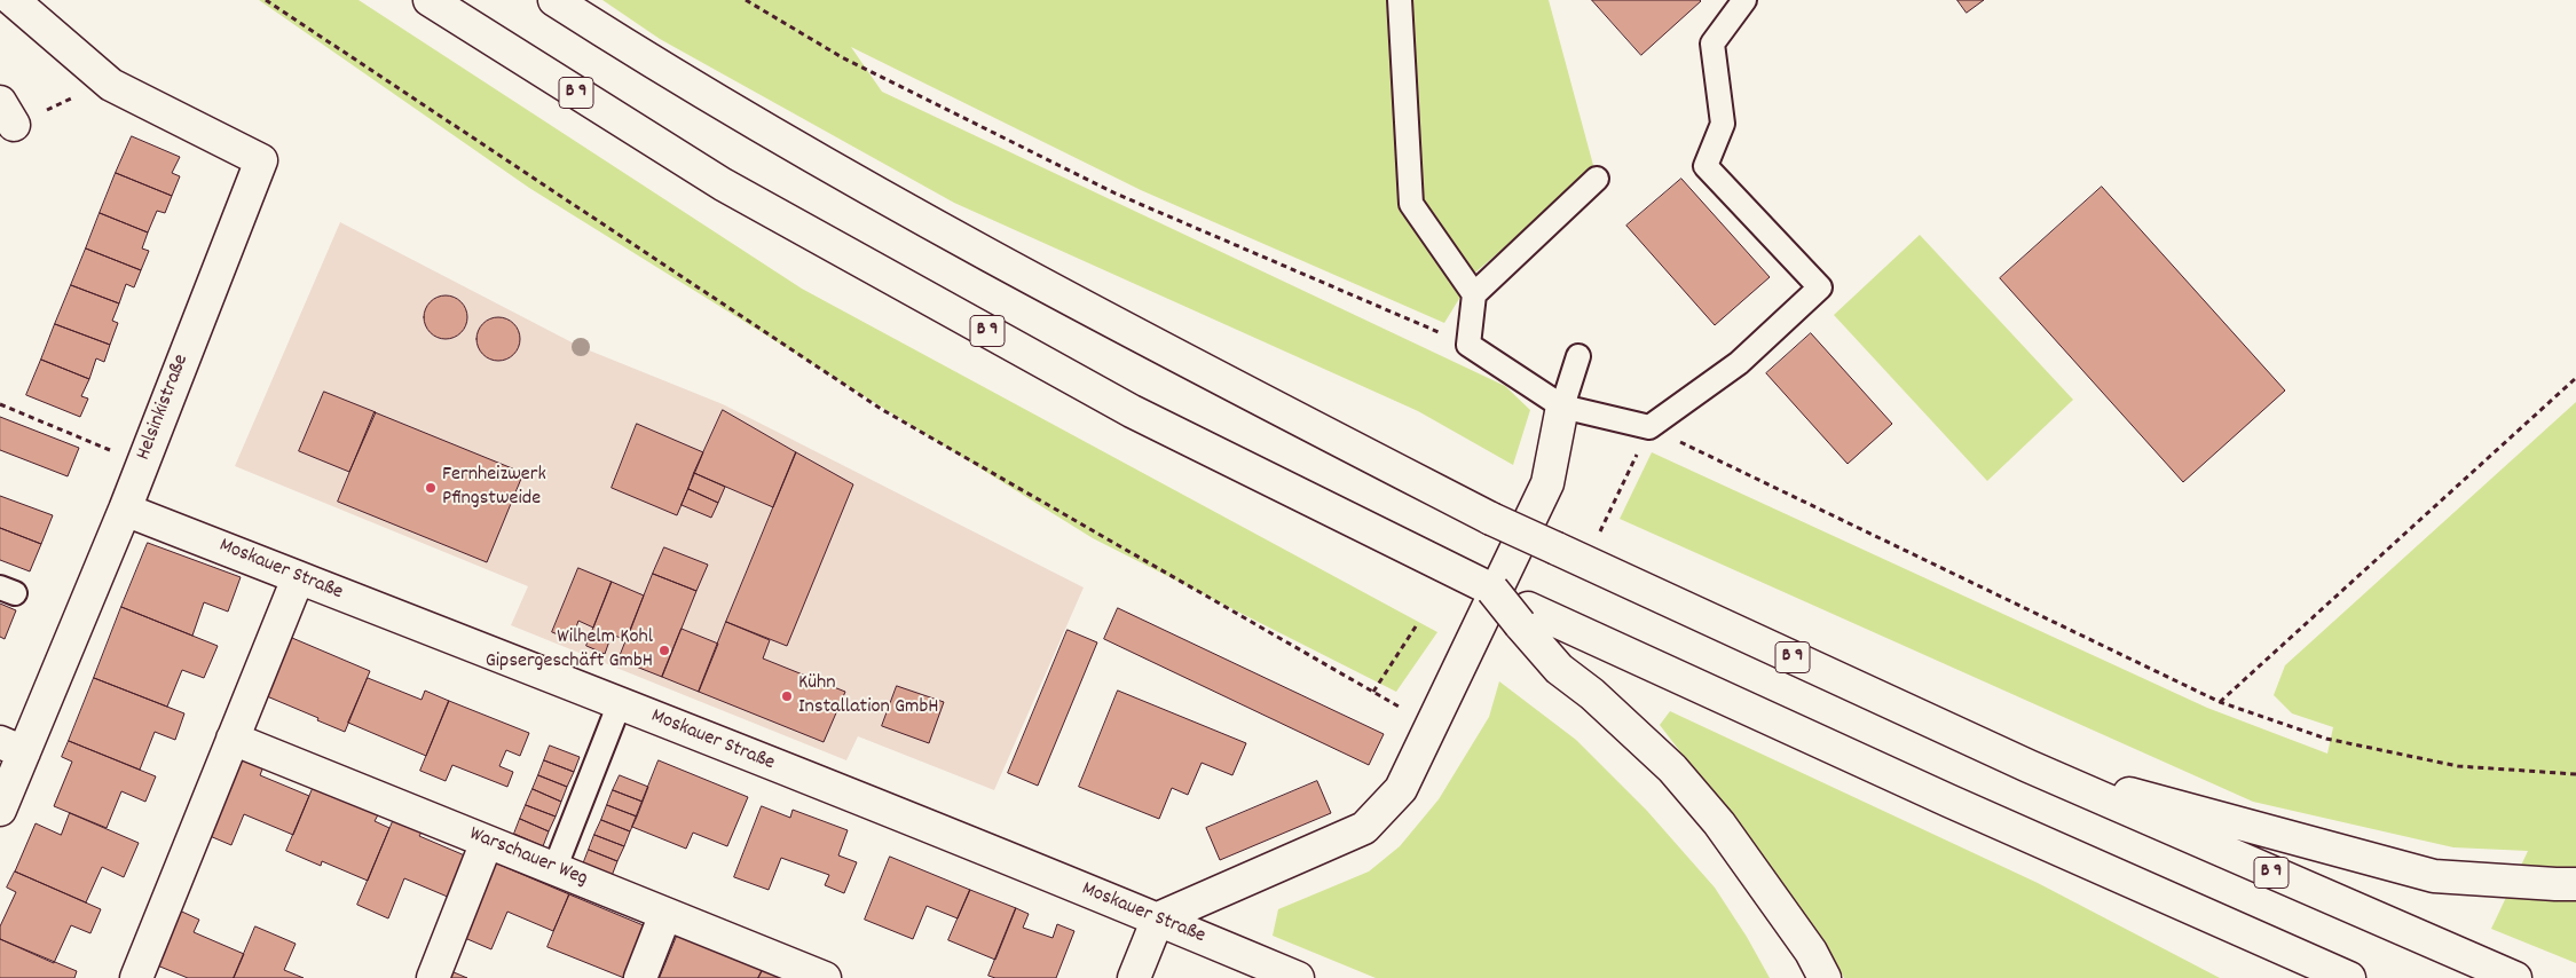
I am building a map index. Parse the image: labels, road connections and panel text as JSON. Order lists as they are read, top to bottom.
{
  "streets": {
    "main road": [
      "B 9",
      "Helsinkistraße",
      "Moskauer Straße",
      "Warschauer Weg"
    ]
  },
  "crossings": [
    ["Helsinkistraße", "Moskauer Straße"]
  ],
  "places": ["Fernheizwerk Pfingstweide", "Wilhelm Kohl Gipsergeschäft GmbH", "Kühn Installation GmbH"]
}
